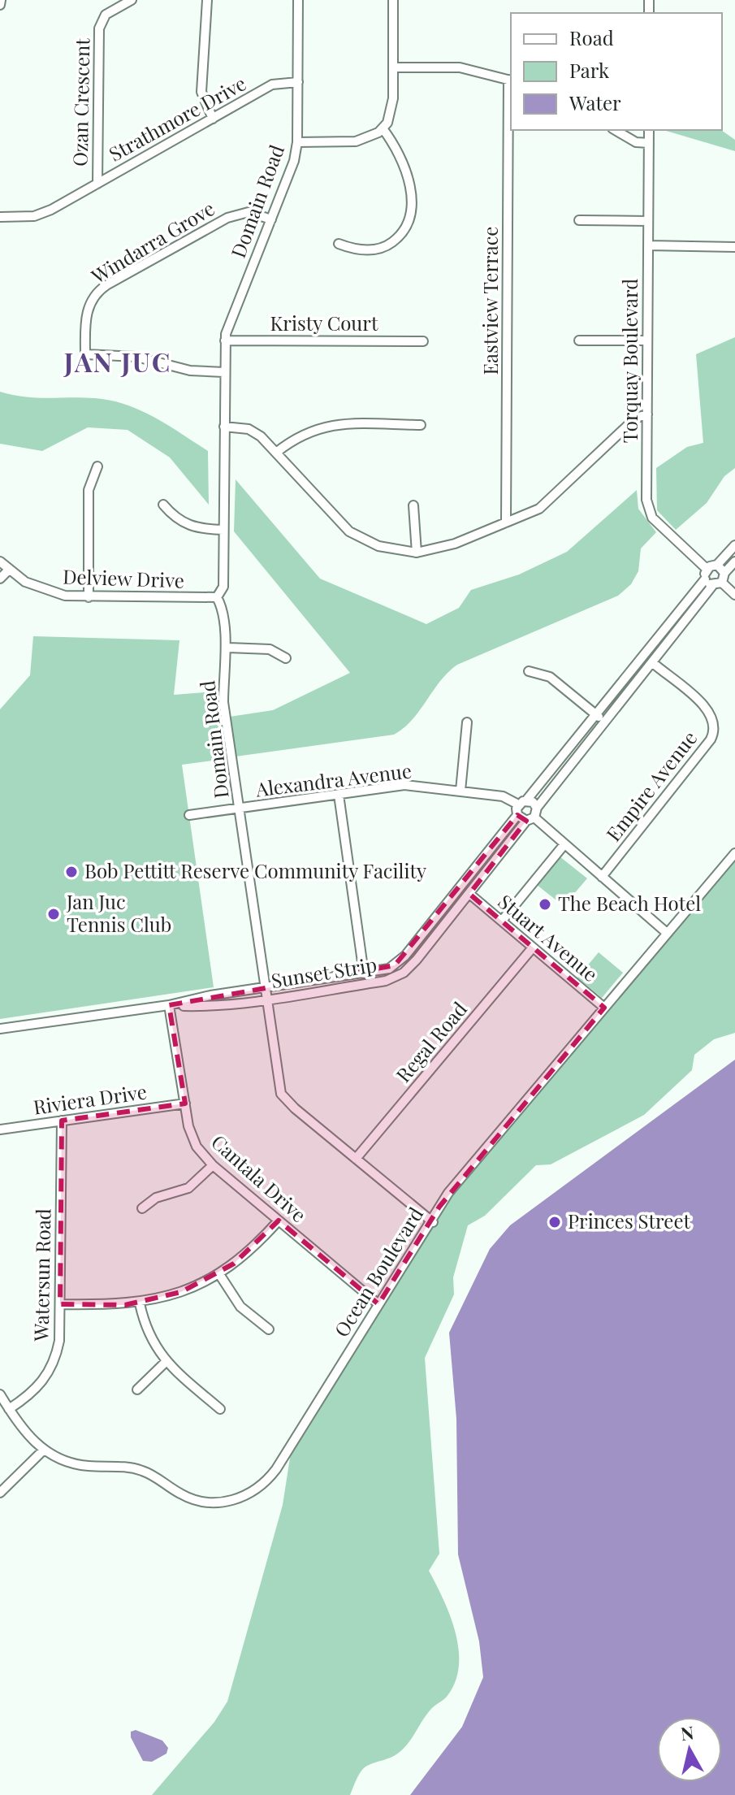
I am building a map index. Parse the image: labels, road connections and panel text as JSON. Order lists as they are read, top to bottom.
{
  "streets": {
    "street": [
      "Ozan Crescent",
      "Strathmore Drive",
      "Domain Road",
      "Windarra Grove",
      "Eastview Terrace",
      "Kristy Court",
      "Torquay Boulevard",
      "Delview Drive",
      "Alexandra Avenue",
      "Empire Avenue",
      "Stuart Avenue",
      "Sunset Strip",
      "Regal Road",
      "Riviera Drive",
      "Cantala Drive",
      "Ocean Boulevard",
      "Watersun Road"
    ]
  },
  "crossings": [
    ["Ozan Crescent", "Strathmore Drive"],
    ["Strathmore Drive", "Domain Road"],
    ["Domain Road", "Windarra Grove"],
    ["Domain Road", "Kristy Court"],
    ["Domain Road", "Delview Drive"],
    ["Domain Road", "Alexandra Avenue"],
    ["Domain Road", "Sunset Strip"],
    ["Domain Road", "Regal Road"],
    ["Domain Road", "Ocean Boulevard"],
    ["Torquay Boulevard", "Sunset Strip"],
    ["Empire Avenue", "Sunset Strip"],
    ["Stuart Avenue", "Sunset Strip"],
    ["Stuart Avenue", "Regal Road"],
    ["Stuart Avenue", "Ocean Boulevard"],
    ["Sunset Strip", "Cantala Drive"],
    ["Riviera Drive", "Cantala Drive"],
    ["Riviera Drive", "Watersun Road"],
    ["Cantala Drive", "Ocean Boulevard"],
    ["Ocean Boulevard", "Watersun Road"]
  ],
  "districts": ["JAN JUC"],
  "places": [
    "Bob Pettitt Reserve Community Facility",
    "The Beach Hotel",
    "Jan Juc Tennis Club",
    "Princes Street"
  ],
  "legend": ["Road", "Park", "Water"],
  "north": "top"
}
